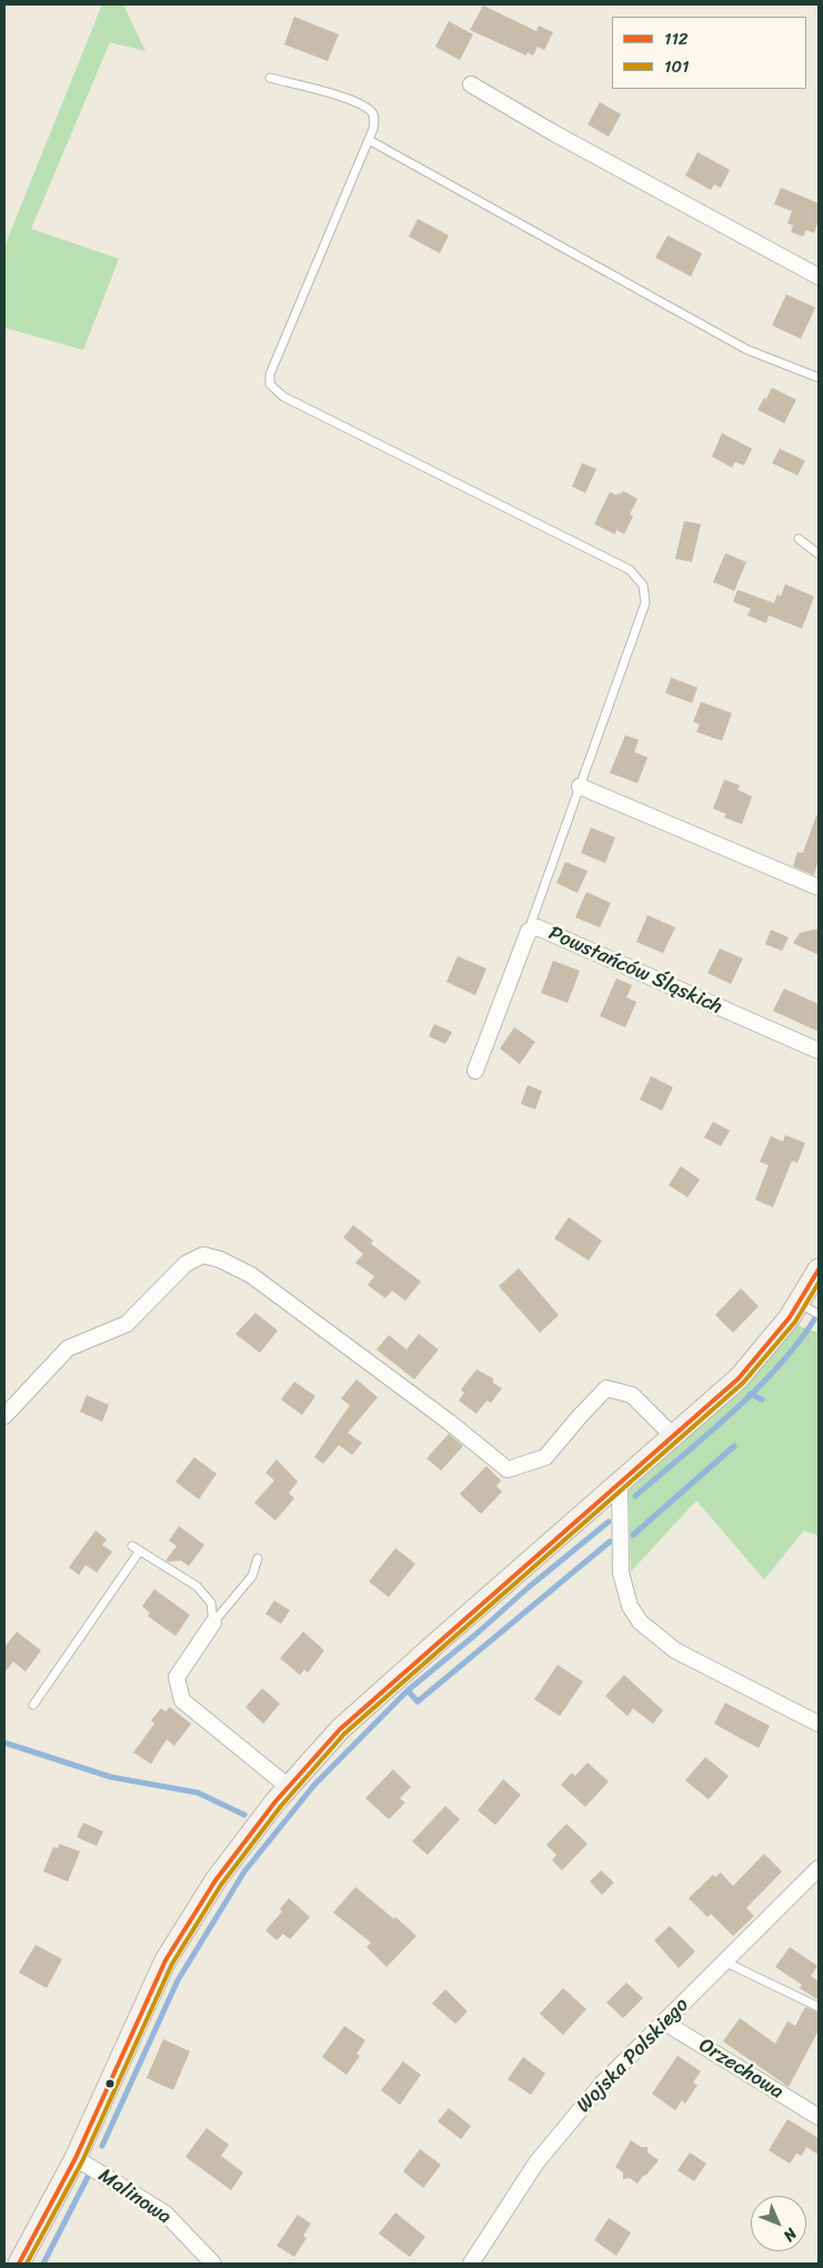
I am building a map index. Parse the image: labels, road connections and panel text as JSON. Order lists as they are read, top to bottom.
{
  "streets": {
    "street": [
      "Powstańców Śląskich",
      "Wojska Polskiego",
      "Orzechowa",
      "Malinowa"
    ]
  },
  "crossings": [
    ["Wojska Polskiego", "Orzechowa"]
  ],
  "lines": ["transit line 112", "transit line 101"],
  "legend": ["112", "101"],
  "north": "bottom right"
}
